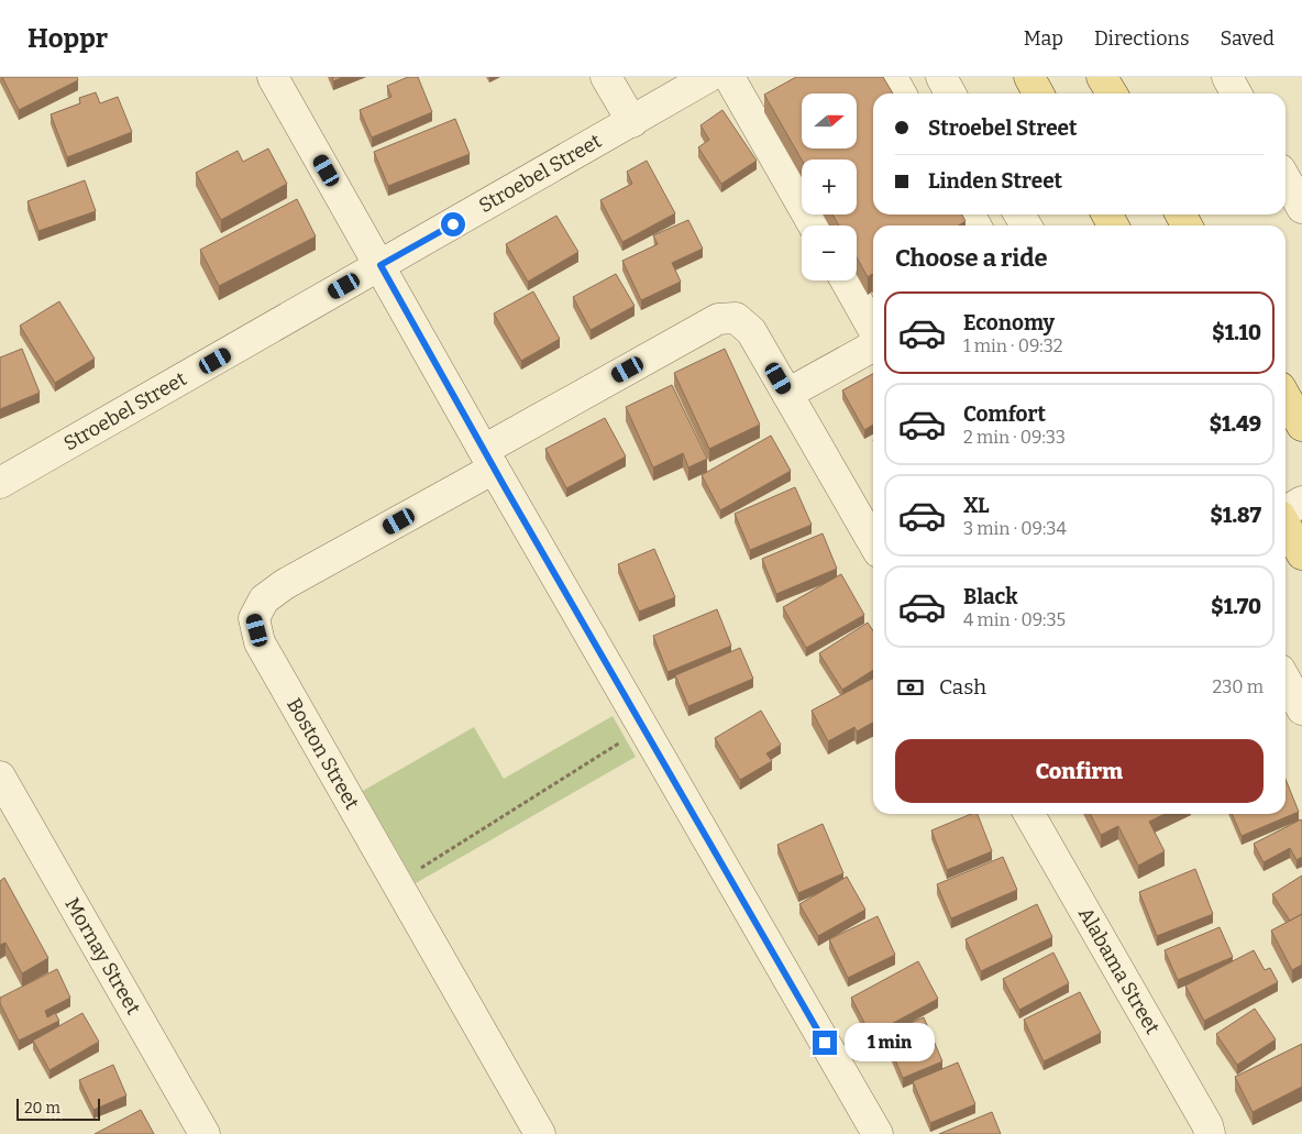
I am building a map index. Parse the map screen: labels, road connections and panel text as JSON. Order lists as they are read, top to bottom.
{
  "streets": {
    "street": [
      "Stroebel Street",
      "Boston Street",
      "Mornay Street",
      "Alabama Street"
    ]
  },
  "scale_bar": "20 m",
  "north": "right",
  "page": {
    "header": "Hoppr",
    "nav": ["Map", "Directions", "Saved"],
    "map_buttons": ["+", "−"],
    "banner": ["Stroebel Street", "Linden Street"],
    "heading": "Choose a ride",
    "list": [
      {
        "name": "Economy",
        "note": "1 min · 09:32",
        "value": "$1.10"
      },
      {
        "name": "Comfort",
        "note": "2 min · 09:33",
        "value": "$1.49"
      },
      {
        "name": "XL",
        "note": "3 min · 09:34",
        "value": "$1.87"
      },
      {
        "name": "Black",
        "note": "4 min · 09:35",
        "value": "$1.70"
      }
    ],
    "pay": ["Cash", "230 m"],
    "buttons": "Confirm",
    "bubble": "1 min",
    "scale": "20 m"
  }
}
